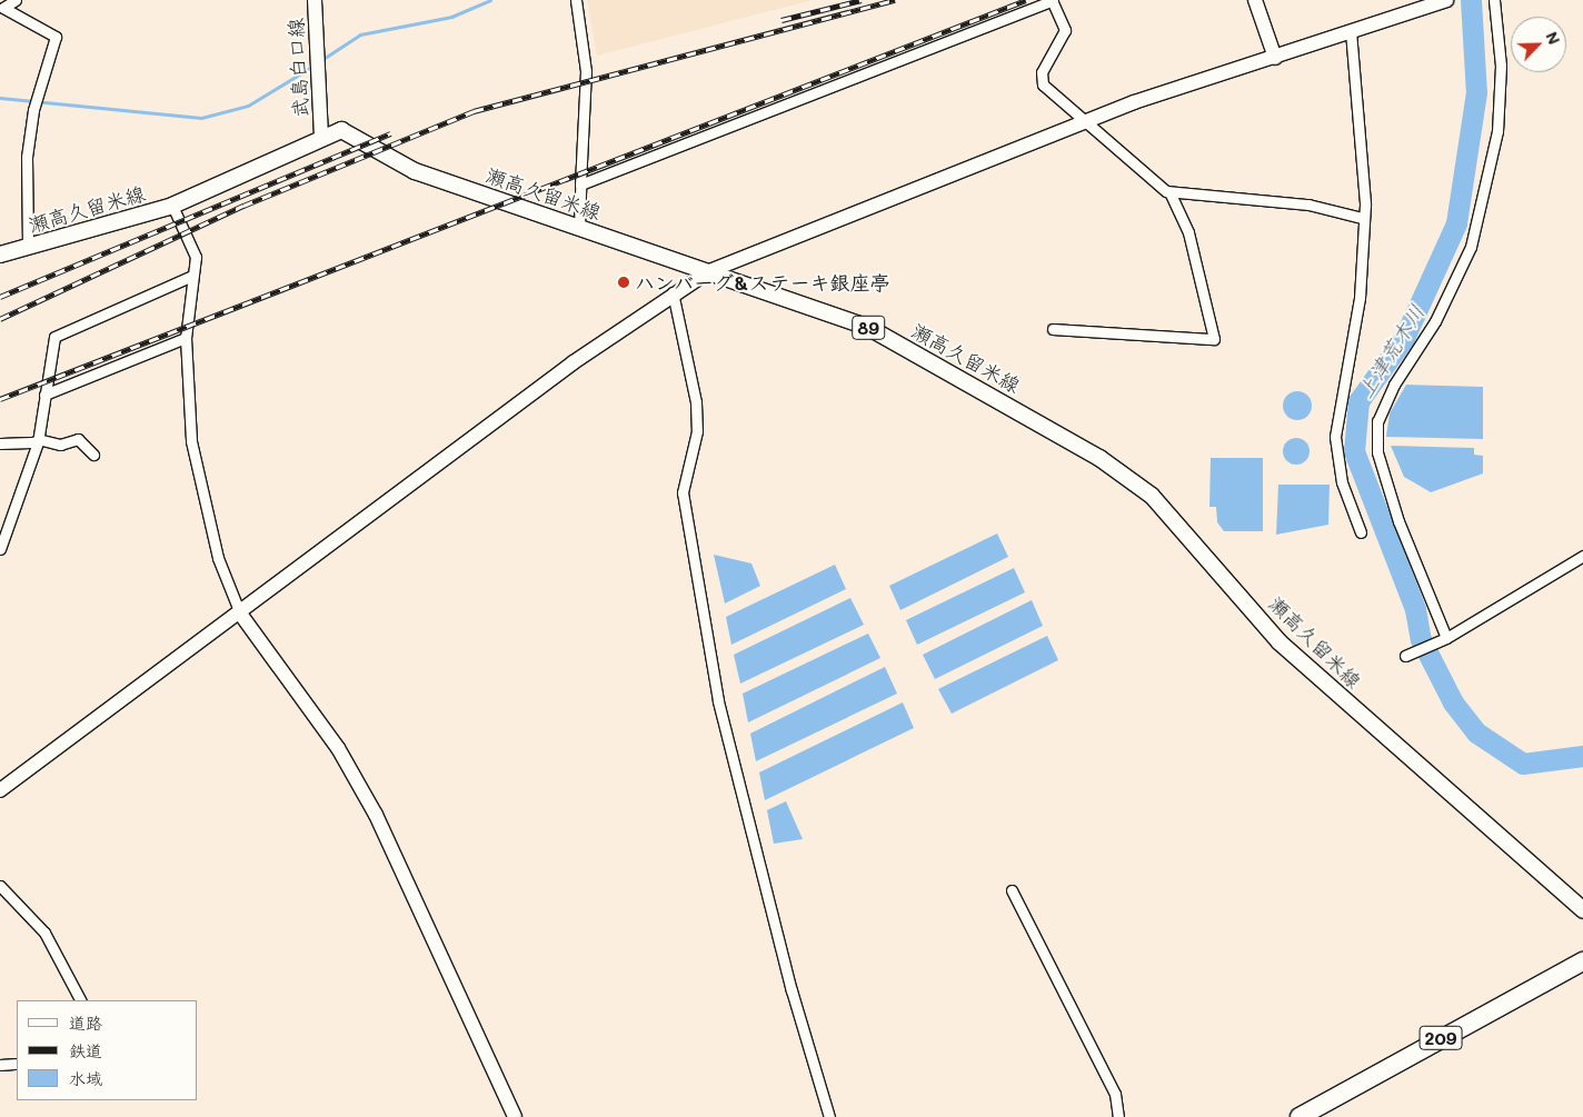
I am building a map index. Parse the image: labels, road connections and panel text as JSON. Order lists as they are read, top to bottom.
{
  "streets": {
    "highway": ["209"],
    "main road": ["瀬高久留米線", "89"],
    "street": ["武島白口線"]
  },
  "crossings": [
    ["武島白口線", "瀬高久留米線"]
  ],
  "water": ["上津荒木川"],
  "places": ["ハンバーグ&ステーキ銀座亭"],
  "legend": ["道路", "鉄道", "水域"],
  "north": "top right"
}
